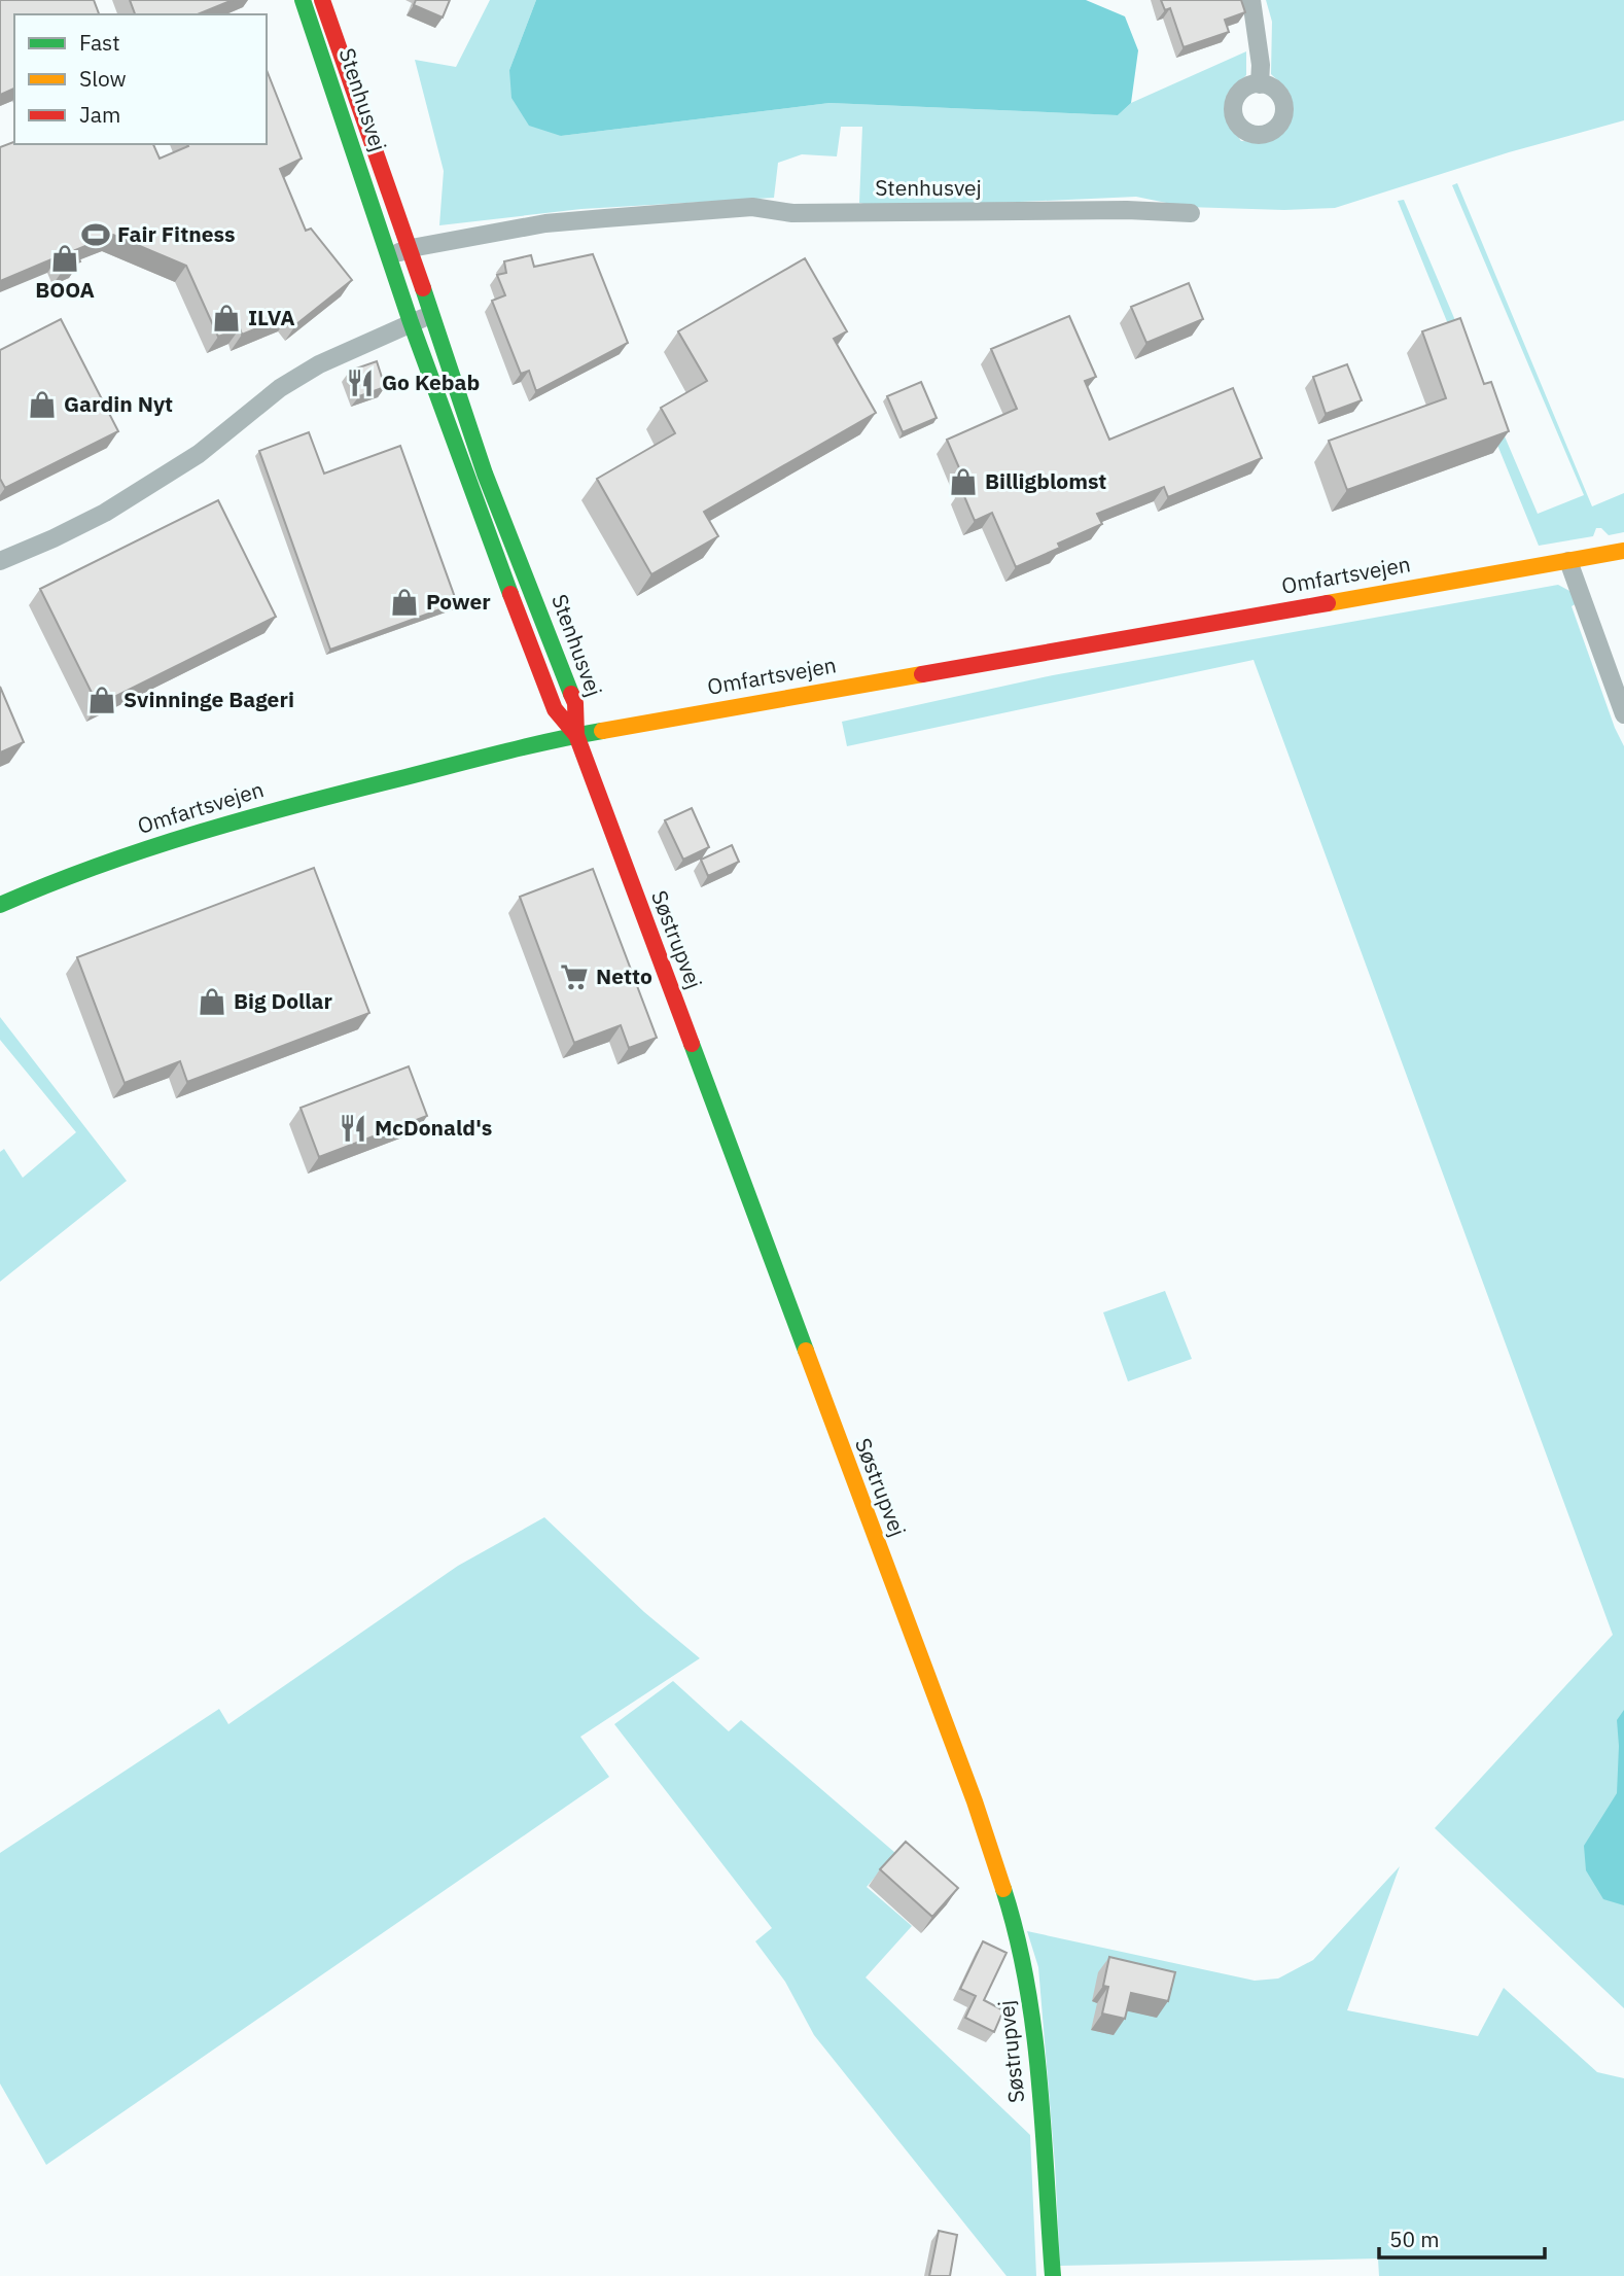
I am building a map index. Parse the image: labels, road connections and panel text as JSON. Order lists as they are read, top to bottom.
{
  "streets": {
    "street": ["Stenhusvej", "Omfartsvejen", "Søstrupvej"]
  },
  "crossings": [
    ["Stenhusvej", "Omfartsvejen"],
    ["Stenhusvej", "Søstrupvej"],
    ["Omfartsvejen", "Søstrupvej"]
  ],
  "places": {
    "sports": ["Fair Fitness"],
    "shop": [
      "BOOA",
      "ILVA",
      "Gardin Nyt",
      "Billigblomst",
      "Power",
      "Svinninge Bageri",
      "Big Dollar"
    ],
    "restaurant": ["Go Kebab", "McDonald's"],
    "supermarket": ["Netto"]
  },
  "legend": ["Fast", "Slow", "Jam"],
  "scale_bar": "50 m"
}
